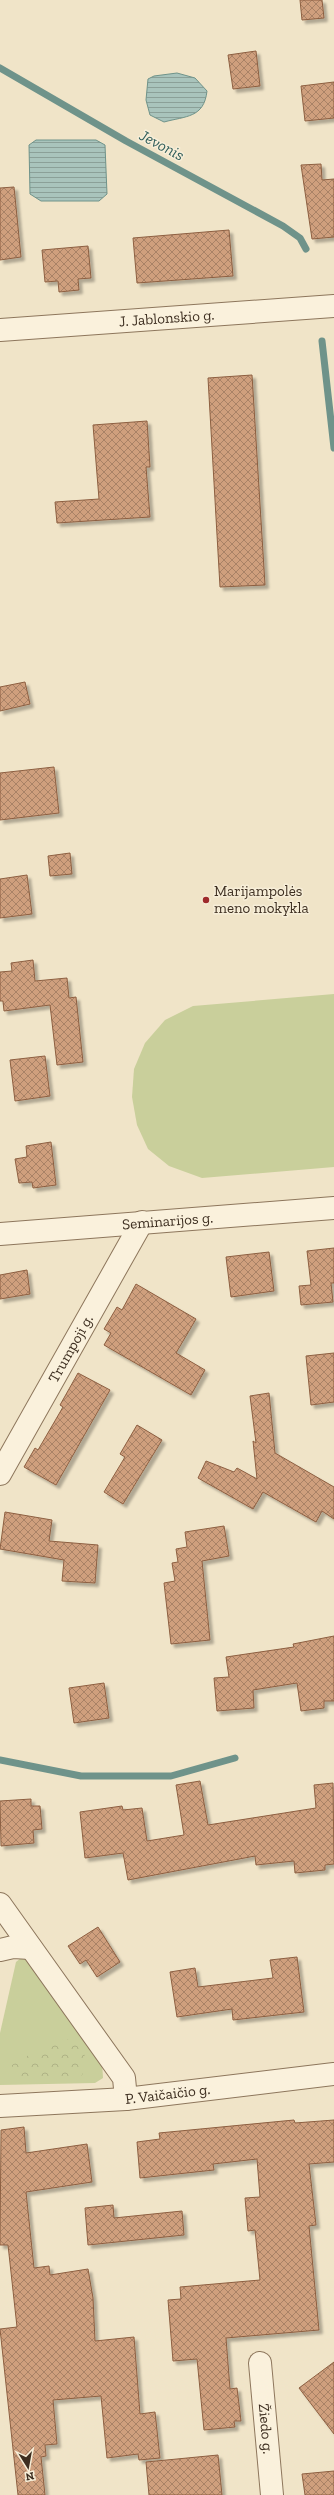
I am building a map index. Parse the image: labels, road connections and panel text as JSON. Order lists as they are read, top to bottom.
{
  "streets": {
    "street": [
      "J. Jablonskio g.",
      "Seminarijos g.",
      "Trumpoji g.",
      "P. Vaičaičio g.",
      "Žiedo g."
    ]
  },
  "crossings": [
    ["Seminarijos g.", "Trumpoji g."]
  ],
  "water": ["Jevonis"],
  "places": ["Marijampolės meno mokykla"],
  "north": "bottom"
}
